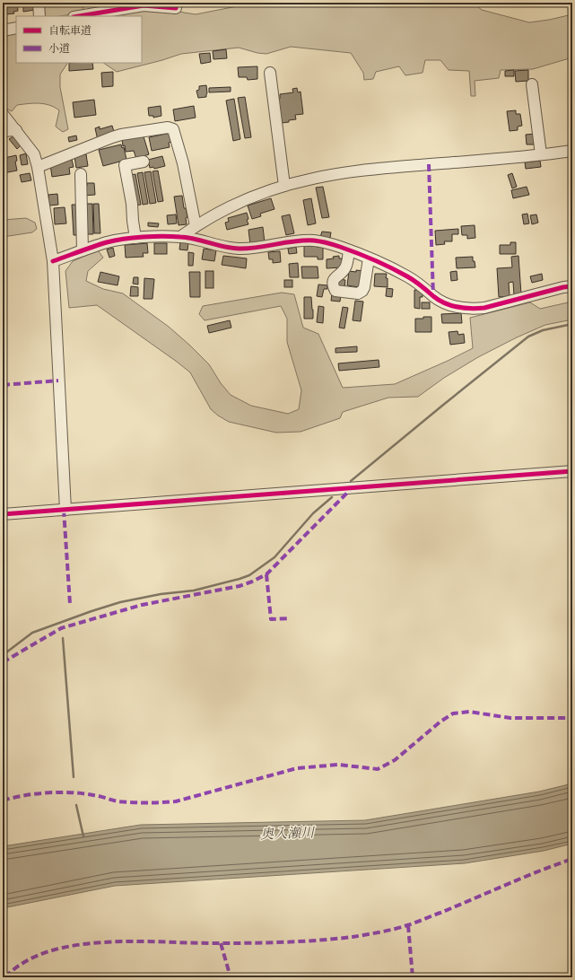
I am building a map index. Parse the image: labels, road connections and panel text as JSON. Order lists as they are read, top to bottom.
{
  "water": ["奥入瀬川"],
  "legend": ["自転車道", "小道"]
}
